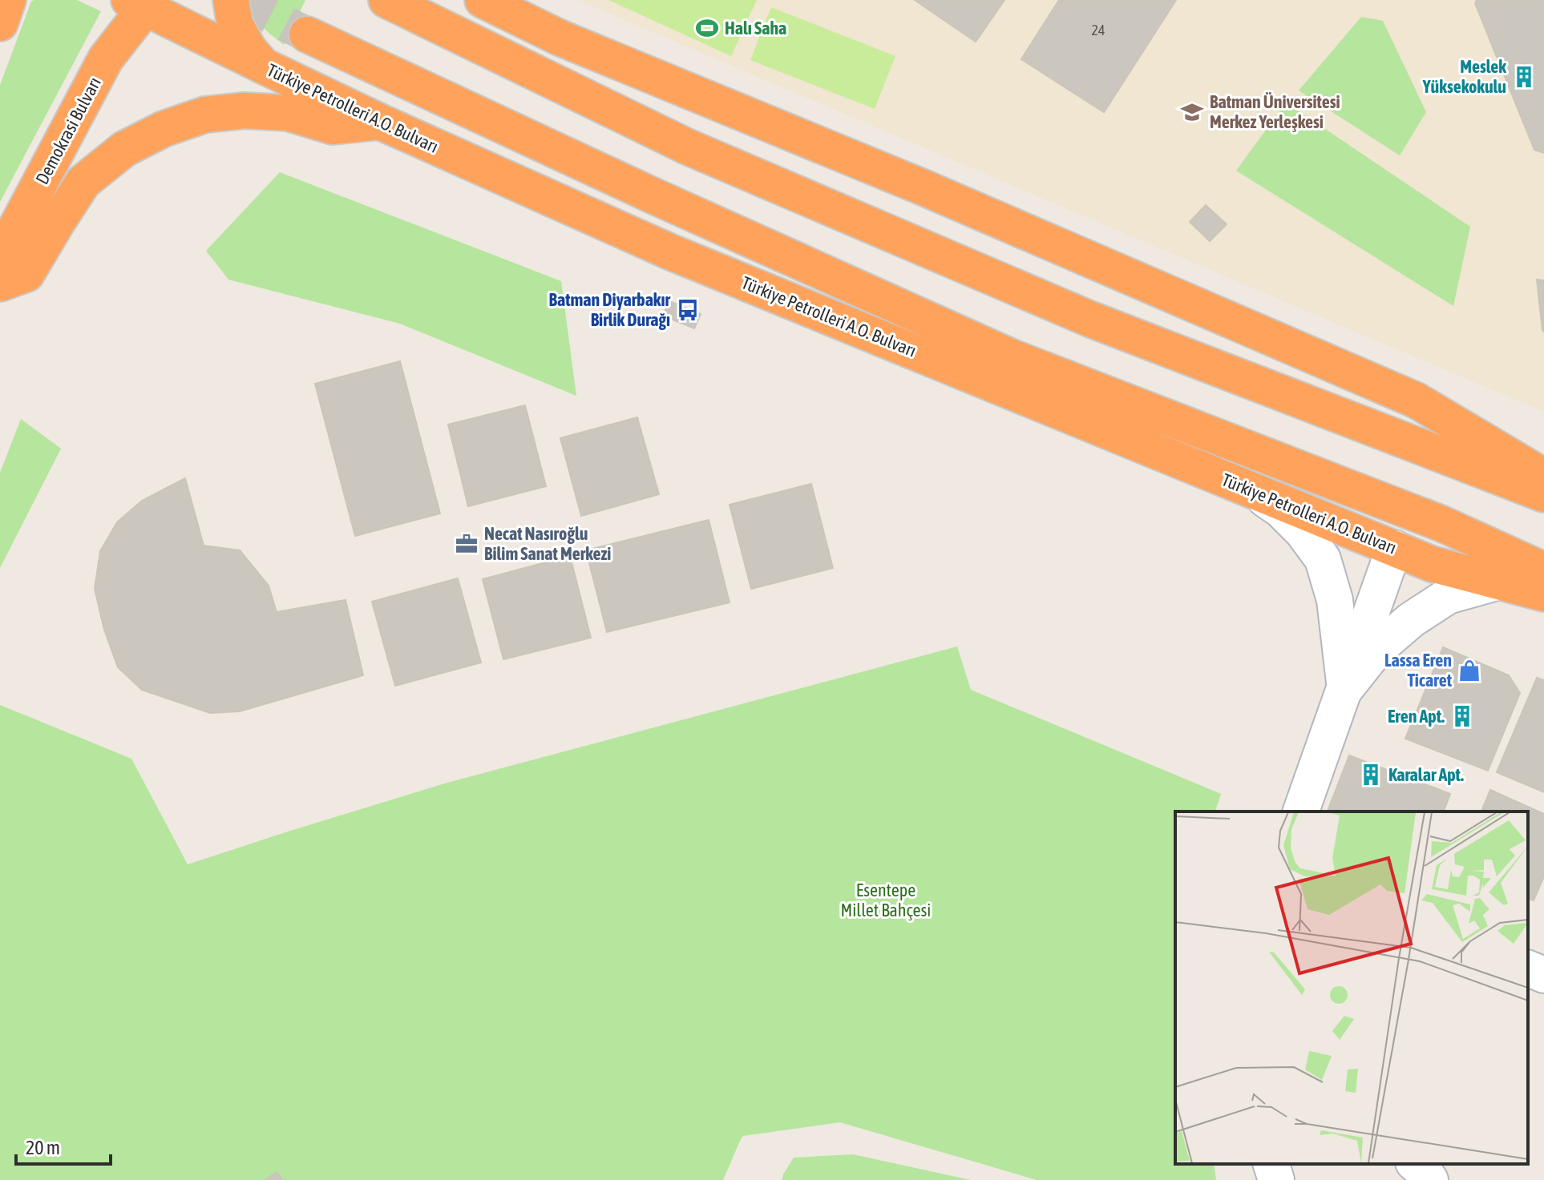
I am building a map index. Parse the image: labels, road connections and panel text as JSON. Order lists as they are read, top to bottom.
{
  "streets": {
    "highway": ["Türkiye Petrolleri A.O. Bulvarı", "Demokrasi Bulvarı"]
  },
  "crossings": [
    ["Türkiye Petrolleri A.O. Bulvarı", "Demokrasi Bulvarı"]
  ],
  "parks": ["Esentepe Millet Bahçesi"],
  "places": {
    "sports": ["Halı Saha"],
    "building": ["Meslek Yüksekokulu", "Eren Apt.", "Karalar Apt."],
    "school or university": ["Batman Üniversitesi Merkez Yerleşkesi"],
    "bus stop": ["Batman Diyarbakır Birlik Durağı"],
    "office": ["Necat Nasıroğlu Bilim Sanat Merkezi"],
    "shop": ["Lassa Eren Ticaret"]
  },
  "house_numbers": ["24"],
  "scale_bar": "20 m"
}
